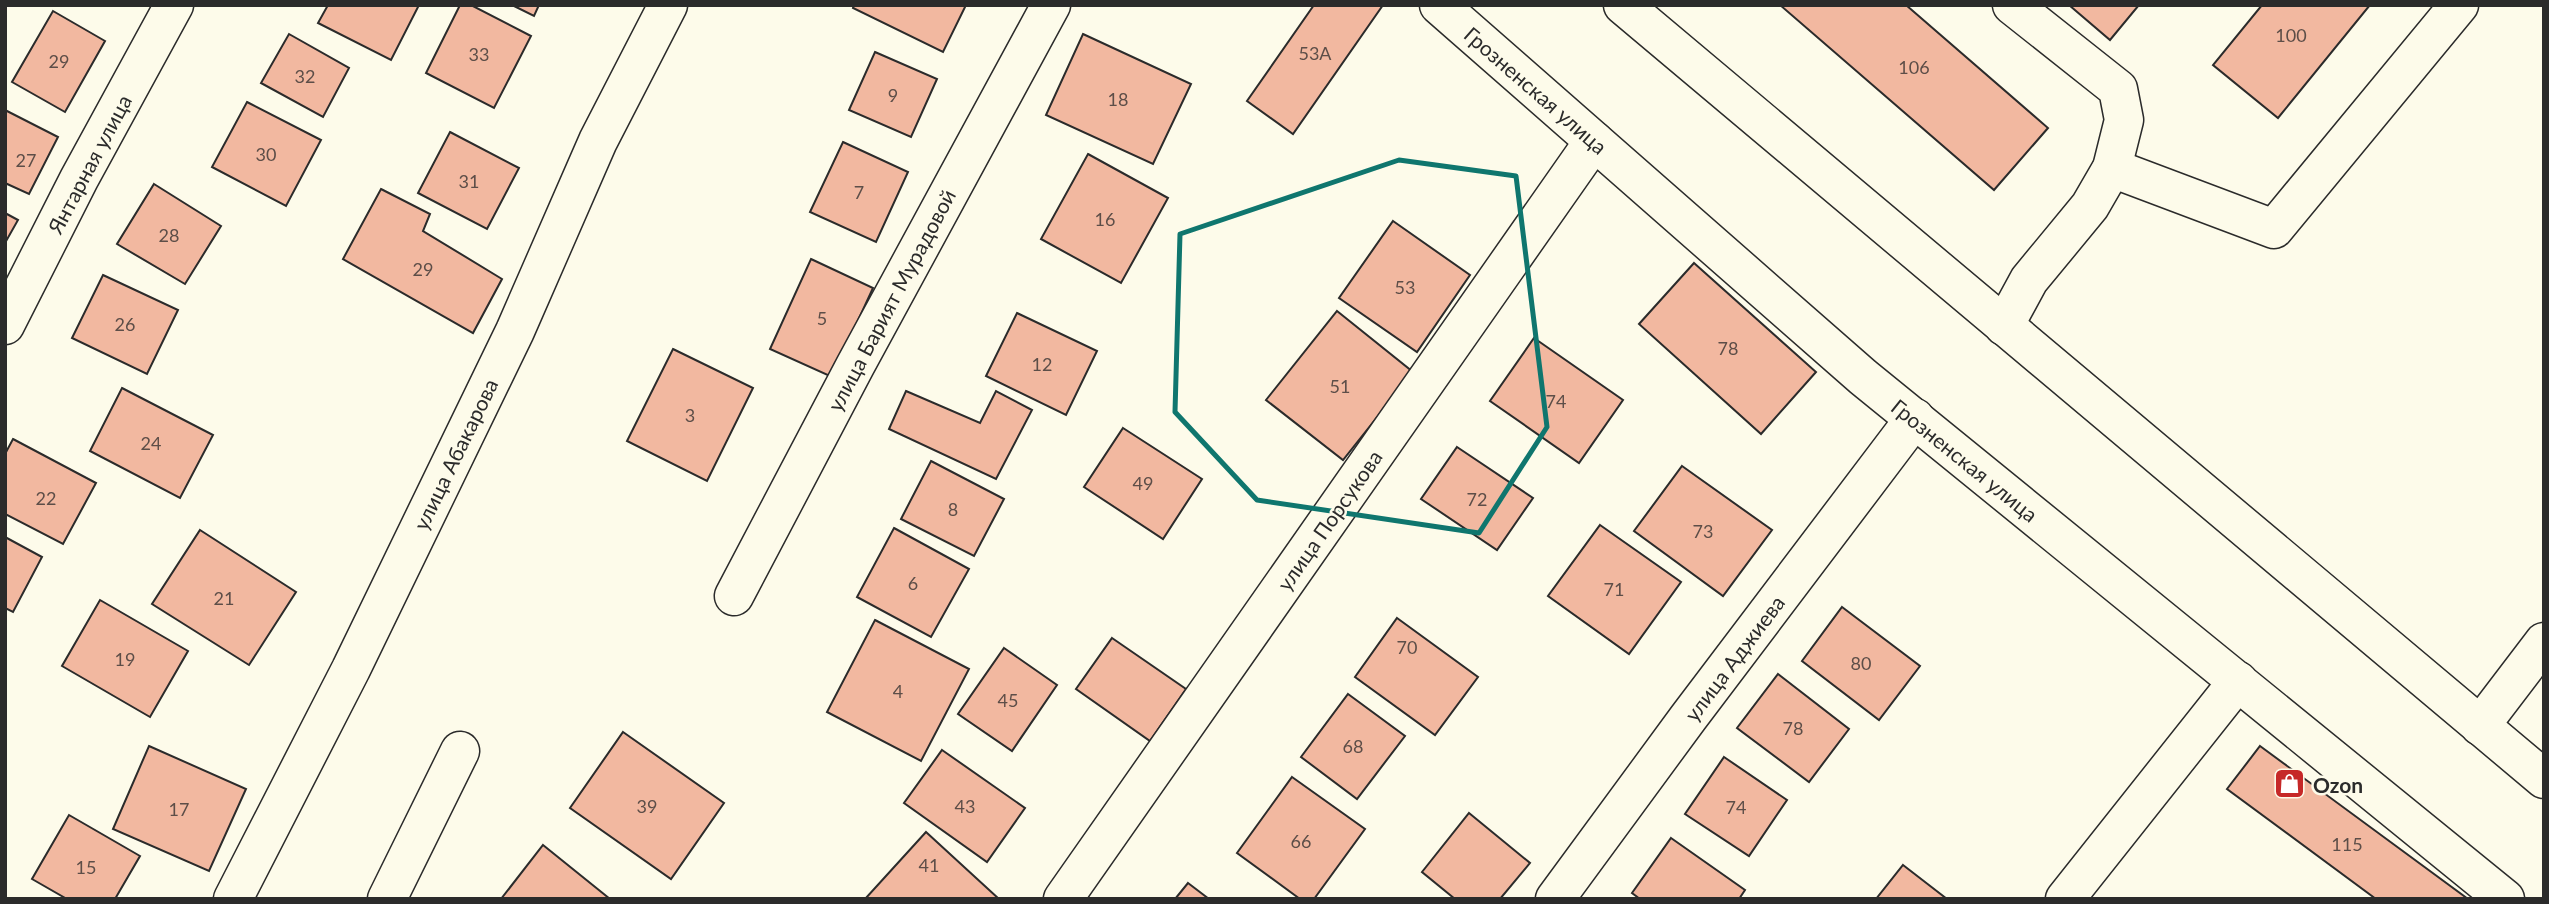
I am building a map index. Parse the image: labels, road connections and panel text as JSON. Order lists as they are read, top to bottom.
{
  "streets": {
    "street": [
      "Грозненская улица",
      "Янтарная улица",
      "улица Барият Мурадовой",
      "улица Абакарова",
      "улица Порсукова",
      "улица Аджиева"
    ]
  },
  "crossings": [
    ["Грозненская улица", "улица Порсукова"],
    ["Грозненская улица", "улица Аджиева"]
  ],
  "places": {
    "shop": ["Ozon"]
  },
  "house_numbers": [
    "100",
    "53А",
    "33",
    "29",
    "106",
    "32",
    "9",
    "18",
    "30",
    "27",
    "31",
    "7",
    "16",
    "28",
    "29",
    "53",
    "5",
    "26",
    "78",
    "12",
    "51",
    "74",
    "3",
    "24",
    "49",
    "22",
    "72",
    "8",
    "73",
    "6",
    "71",
    "21",
    "70",
    "19",
    "80",
    "4",
    "45",
    "78",
    "68",
    "39",
    "43",
    "74",
    "17",
    "66",
    "115",
    "41",
    "15"
  ]
}
